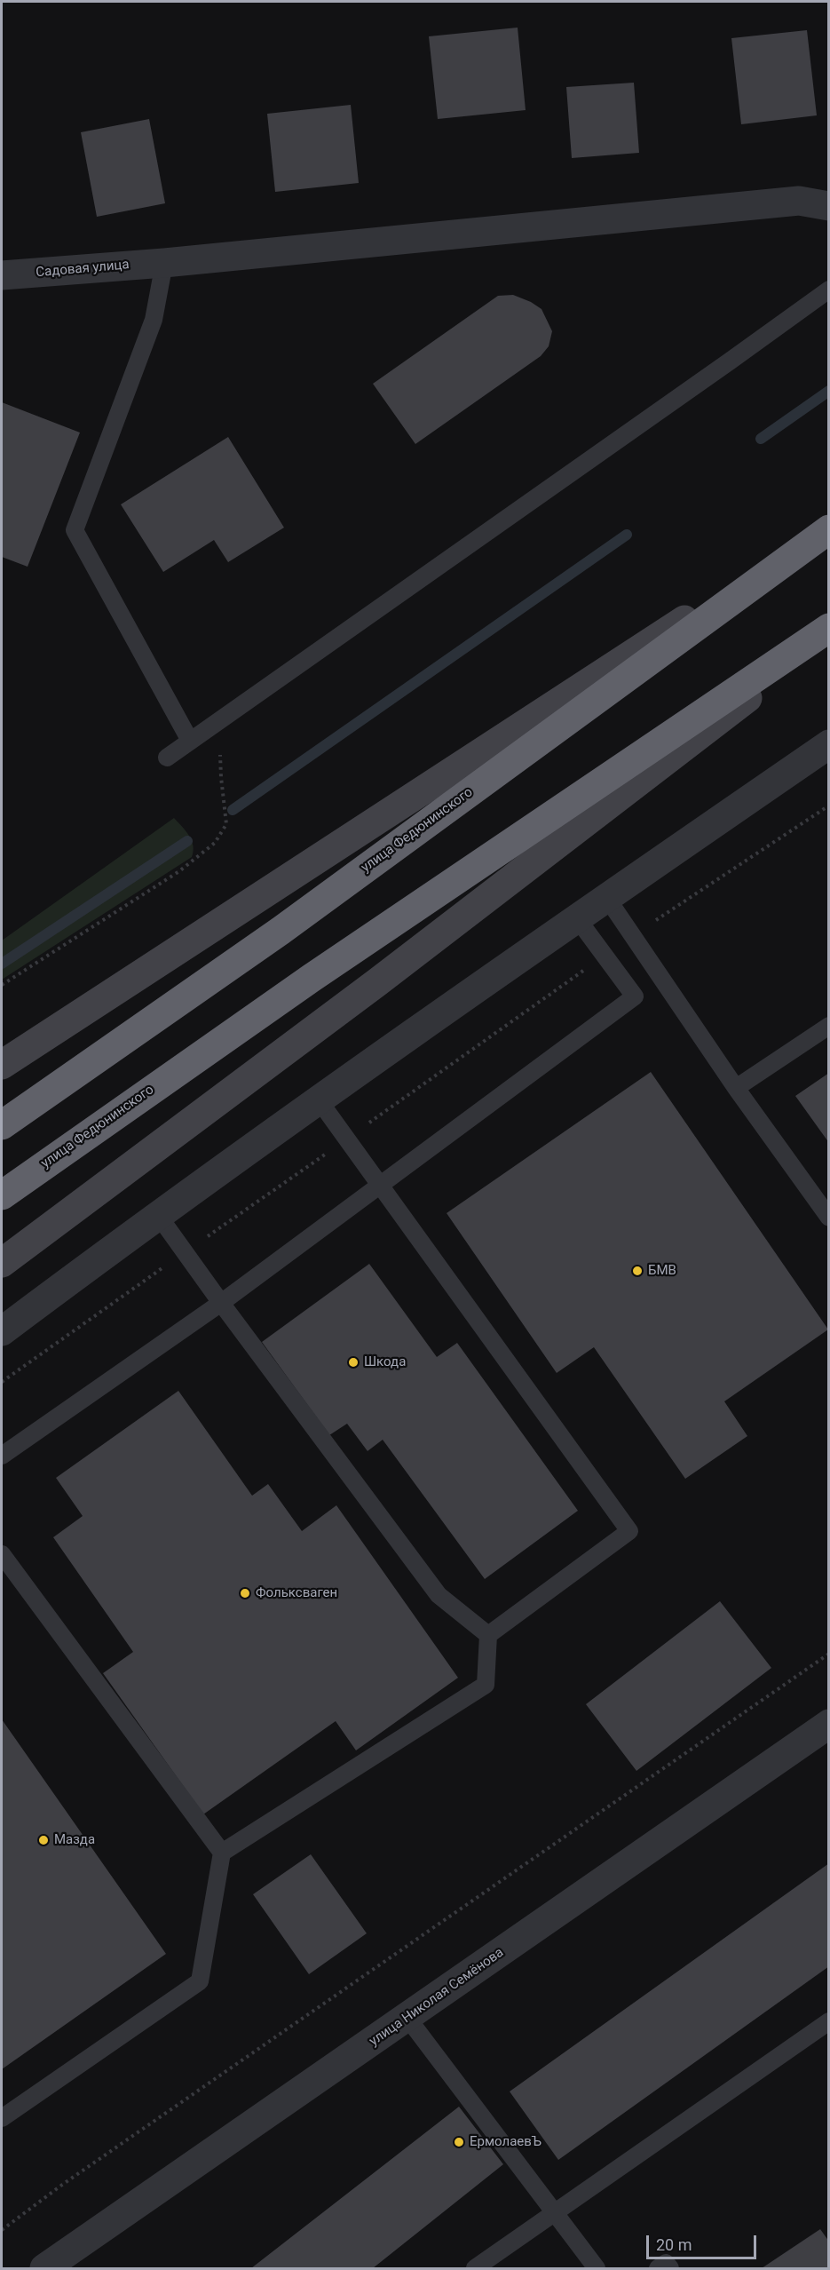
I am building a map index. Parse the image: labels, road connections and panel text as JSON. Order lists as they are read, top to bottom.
{
  "streets": {
    "highway": ["улица Федюнинского"],
    "street": ["Садовая улица", "улица Николая Семёнова"]
  },
  "places": [
    "БМВ",
    "Шкода",
    "Фольксваген",
    "Мазда",
    "ЕрмолаевЪ"
  ],
  "scale_bar": "20 m"
}
